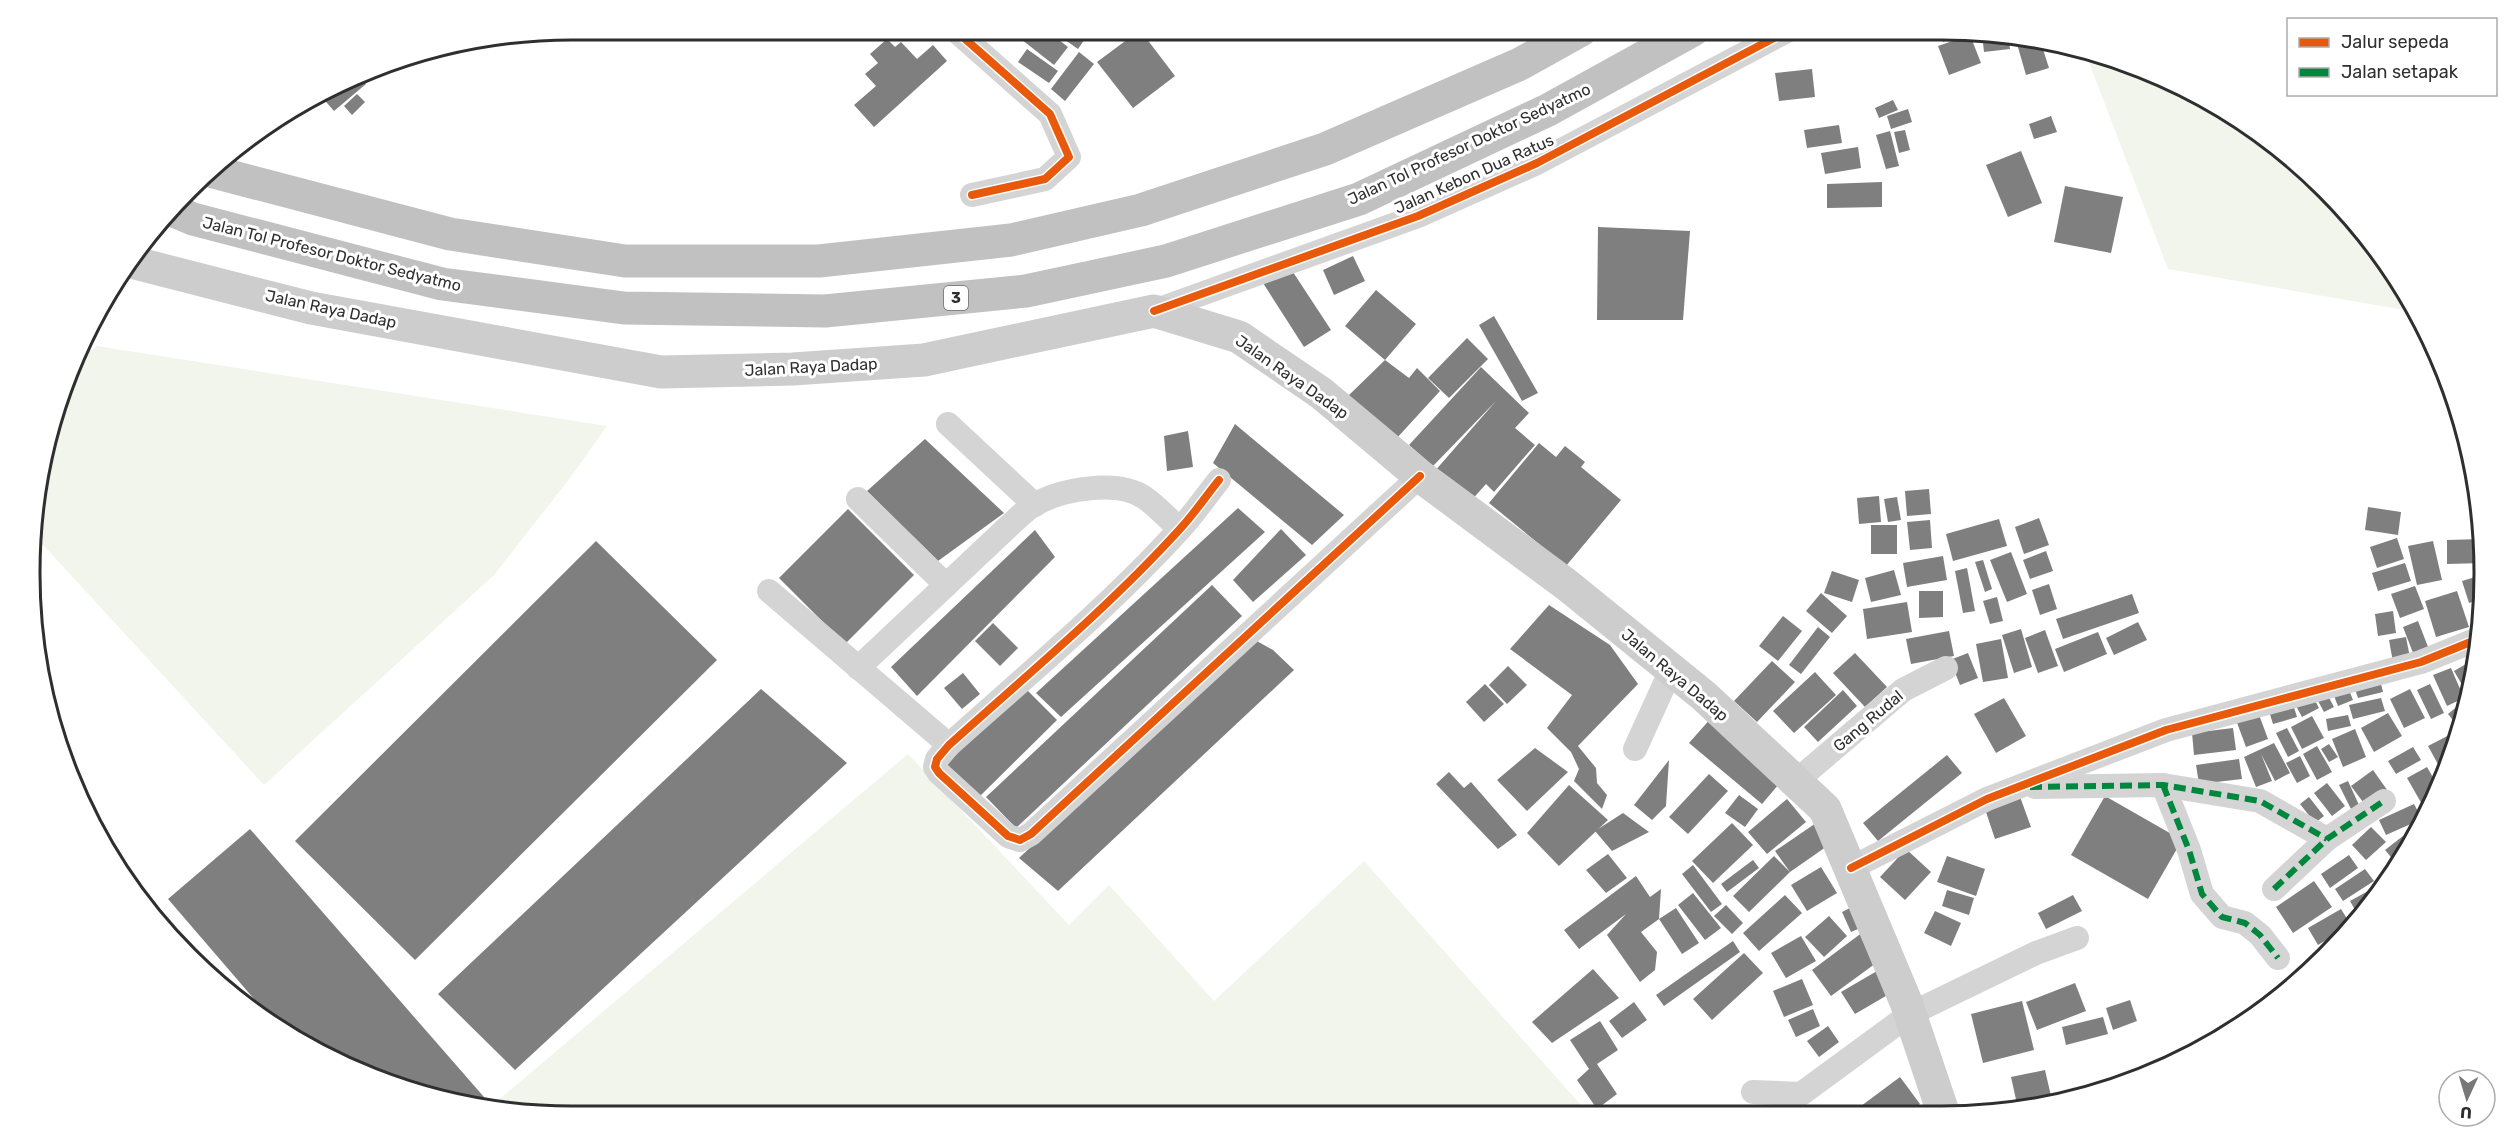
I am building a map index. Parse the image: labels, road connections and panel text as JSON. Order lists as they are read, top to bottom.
{
  "streets": {
    "highway": ["Jalan Tol Profesor Doktor Sedyatmo", "3"],
    "main road": ["Jalan Raya Dadap"],
    "street": ["Jalan Kebon Dua Ratus", "Gang Rudal"]
  },
  "crossings": [
    ["Jalan Kebon Dua Ratus", "Jalan Raya Dadap"],
    ["Jalan Raya Dadap", "Gang Rudal"]
  ],
  "legend": ["Jalur sepeda", "Jalan setapak"],
  "north": "bottom"
}
